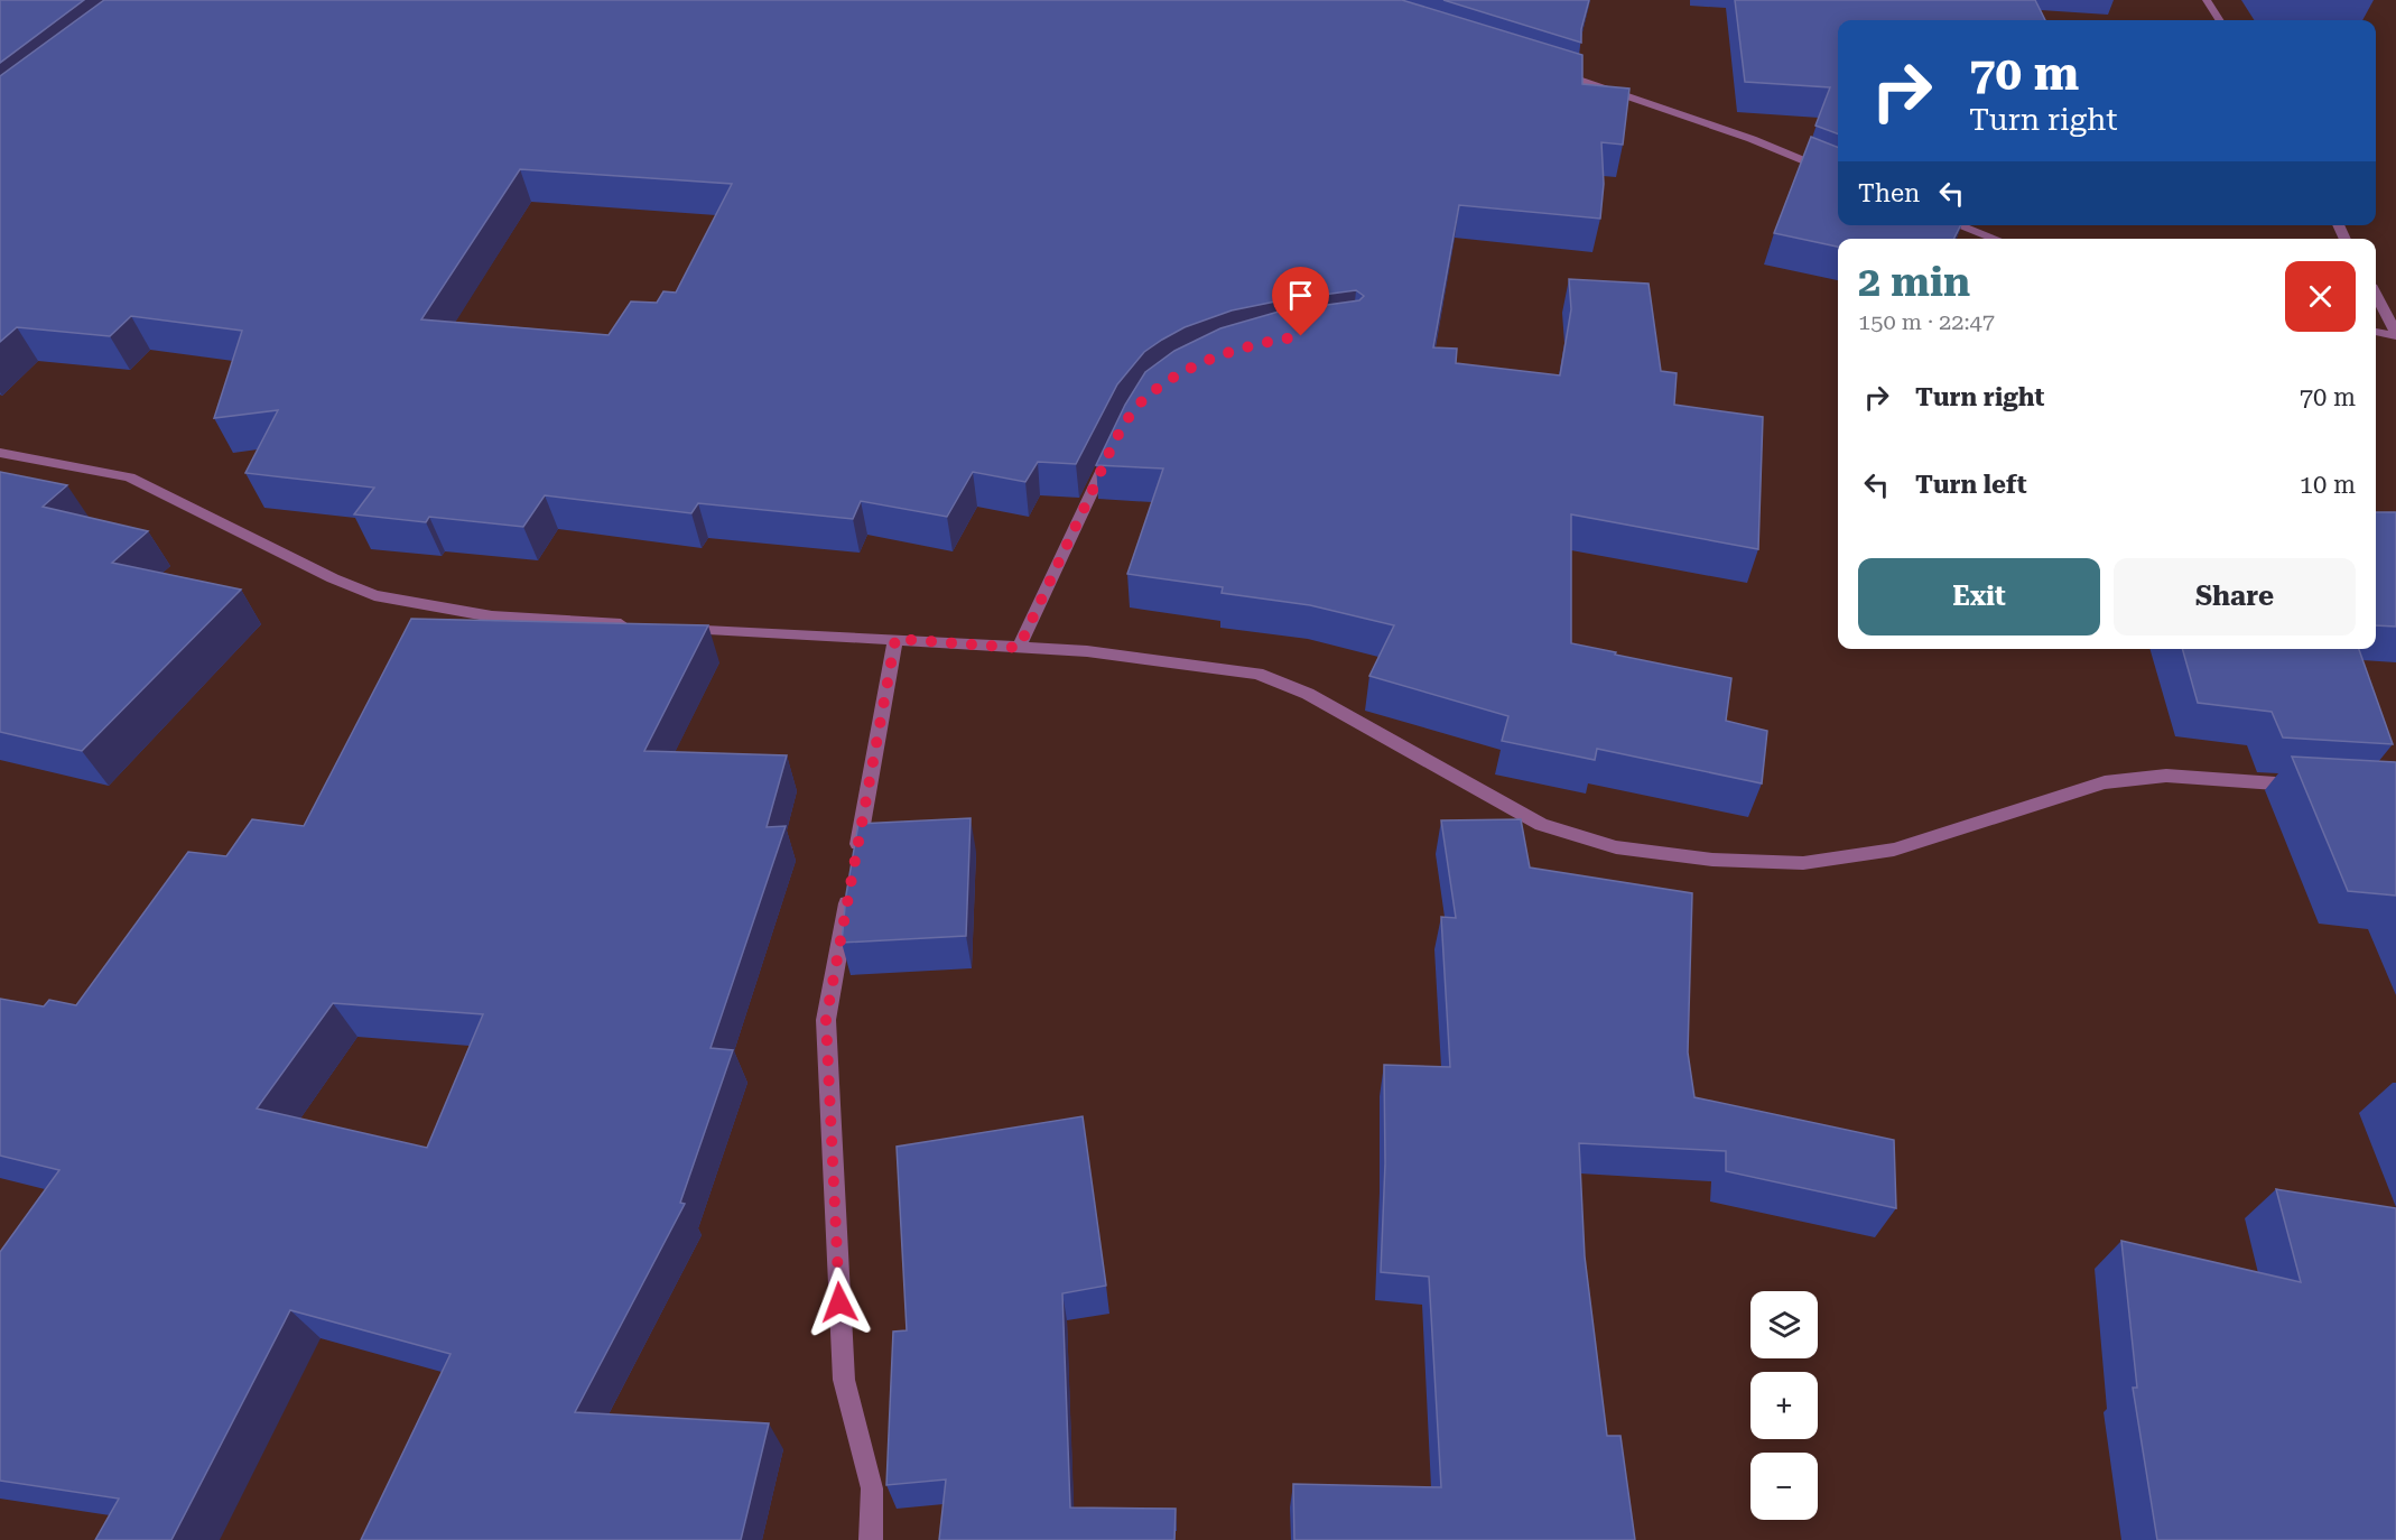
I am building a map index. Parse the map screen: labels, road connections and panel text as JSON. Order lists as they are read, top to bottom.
{
  "page": {
    "turn": ["70 m", "Turn right"],
    "then": "Then",
    "heading": ["2 min", "150 m · 22:47"],
    "list": [
      {
        "name": "Turn right",
        "value": "70 m"
      },
      {
        "name": "Turn left",
        "value": "10 m"
      }
    ],
    "buttons": ["Exit", "Share"],
    "map_buttons": ["+", "−"]
  }
}
